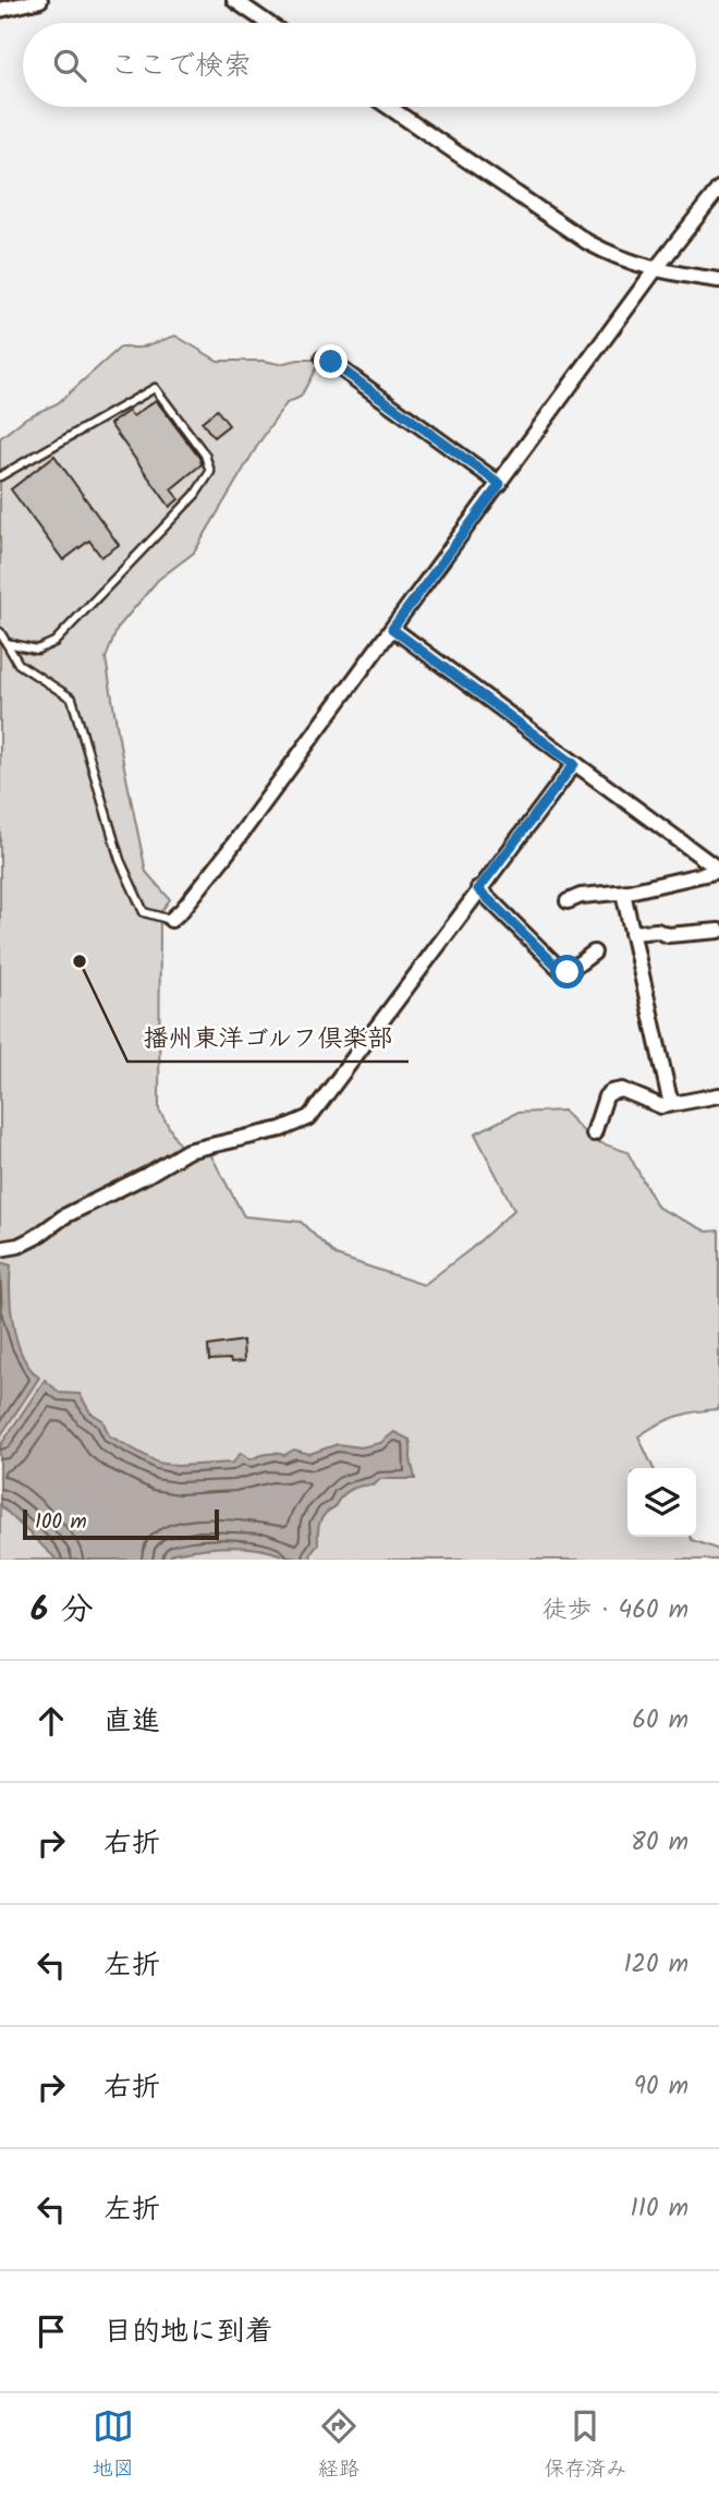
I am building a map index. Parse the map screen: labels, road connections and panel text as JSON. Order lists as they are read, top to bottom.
{
  "places": ["播州東洋ゴルフ倶楽部"],
  "scale_bar": "100 m",
  "page": {
    "search": "ここで検索",
    "scale": "100 m",
    "heading": ["6 分", "徒歩 · 460 m"],
    "list": [
      ["直進", "60 m"],
      ["右折", "80 m"],
      ["左折", "120 m"],
      ["右折", "90 m"],
      ["左折", "110 m"],
      "目的地に到着"
    ],
    "nav": ["地図", "経路", "保存済み"]
  }
}
